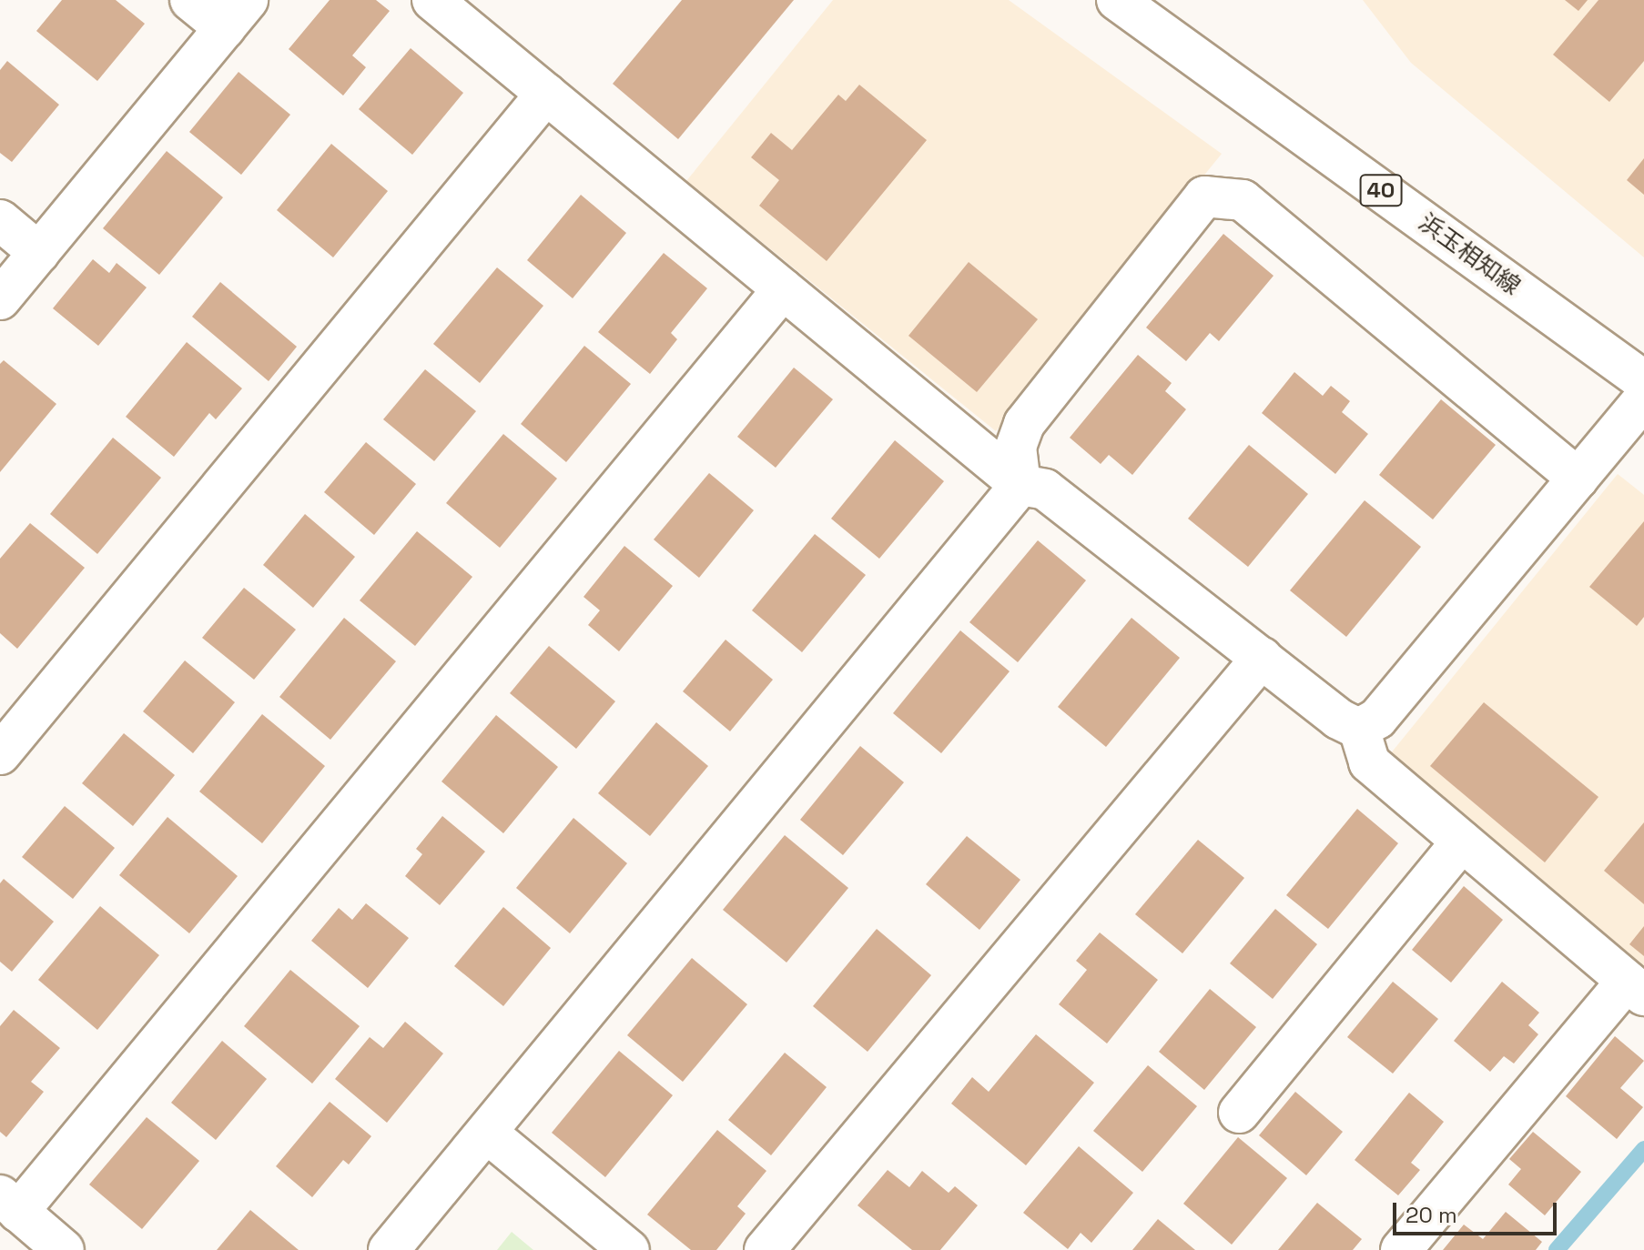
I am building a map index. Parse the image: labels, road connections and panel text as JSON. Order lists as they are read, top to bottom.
{
  "streets": {
    "street": ["40", "浜玉相知線"]
  },
  "scale_bar": "20 m"
}
